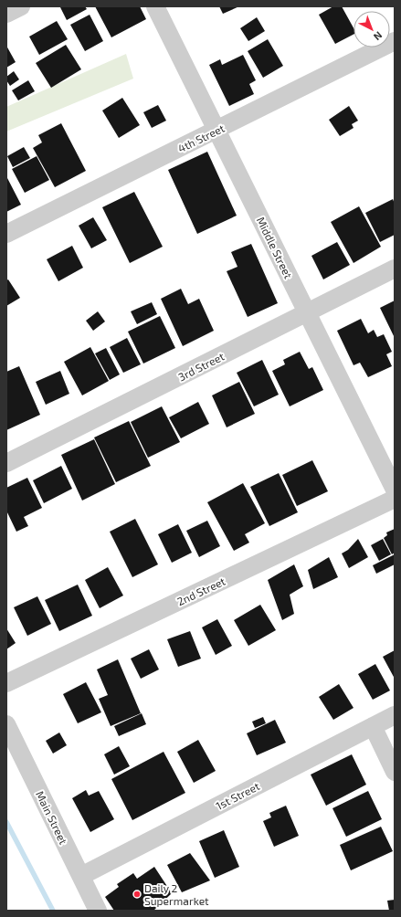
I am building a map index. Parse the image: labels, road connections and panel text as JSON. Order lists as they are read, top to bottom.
{
  "streets": {
    "street": [
      "4th Street",
      "Middle Street",
      "3rd Street",
      "2nd Street",
      "1st Street",
      "Main Street"
    ]
  },
  "crossings": [
    ["4th Street", "Middle Street"],
    ["Middle Street", "3rd Street"],
    ["1st Street", "Main Street"]
  ],
  "places": ["Daily 2 Supermarket"],
  "north": "bottom right"
}
